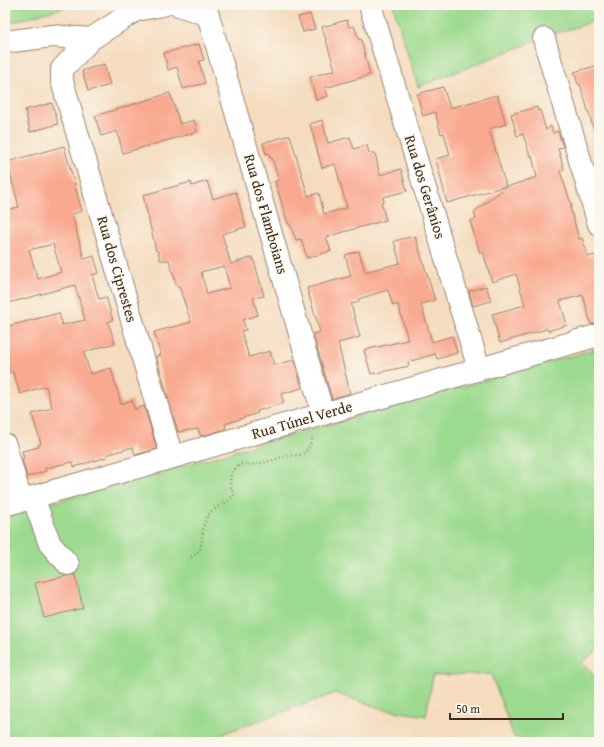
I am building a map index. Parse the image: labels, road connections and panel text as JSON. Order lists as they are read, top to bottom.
{
  "streets": {
    "street": [
      "Rua dos Gerânios",
      "Rua dos Flamboians",
      "Rua dos Ciprestes",
      "Rua Túnel Verde"
    ]
  },
  "crossings": [
    ["Rua dos Gerânios", "Rua Túnel Verde"],
    ["Rua dos Flamboians", "Rua Túnel Verde"],
    ["Rua dos Ciprestes", "Rua Túnel Verde"]
  ],
  "scale_bar": "50 m"
}
